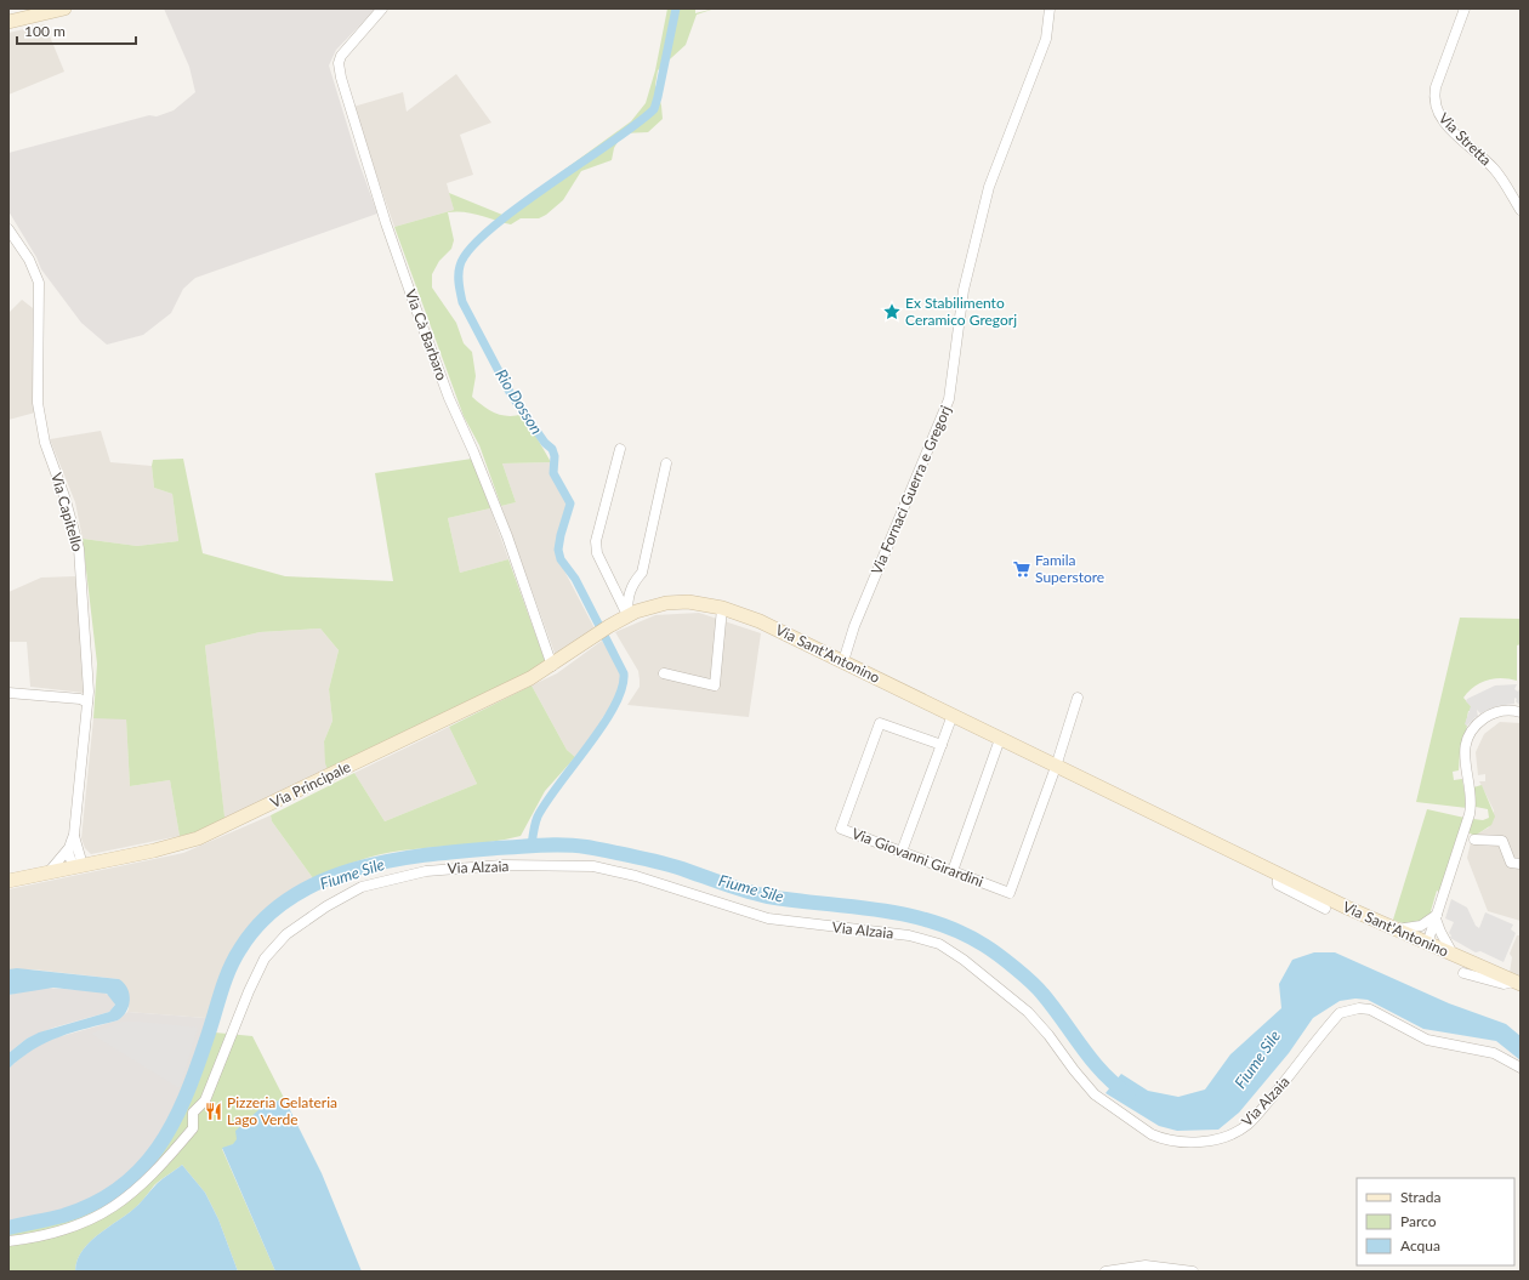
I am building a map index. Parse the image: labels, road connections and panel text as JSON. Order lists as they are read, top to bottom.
{
  "streets": {
    "main road": ["Via Sant'Antonino", "Via Principale"],
    "street": [
      "Via Stretta",
      "Via Cà Barbaro",
      "Via Fornaci Guerra e Gregorj",
      "Via Capitello",
      "Via Giovanni Girardini",
      "Via Alzaia"
    ]
  },
  "crossings": [
    ["Via Cà Barbaro", "Via Principale"],
    ["Via Fornaci Guerra e Gregorj", "Via Sant'Antonino"],
    ["Via Capitello", "Via Principale"],
    ["Via Sant'Antonino", "Via Principale"],
    ["Via Sant'Antonino", "Via Giovanni Girardini"]
  ],
  "water": ["Rio Dosson", "Fiume Sile"],
  "places": {
    "place": ["Ex Stabilimento Ceramico Gregorj"],
    "supermarket": ["Famila Superstore"],
    "restaurant": ["Pizzeria Gelateria Lago Verde"]
  },
  "legend": ["Strada", "Parco", "Acqua"],
  "scale_bar": "100 m"
}
